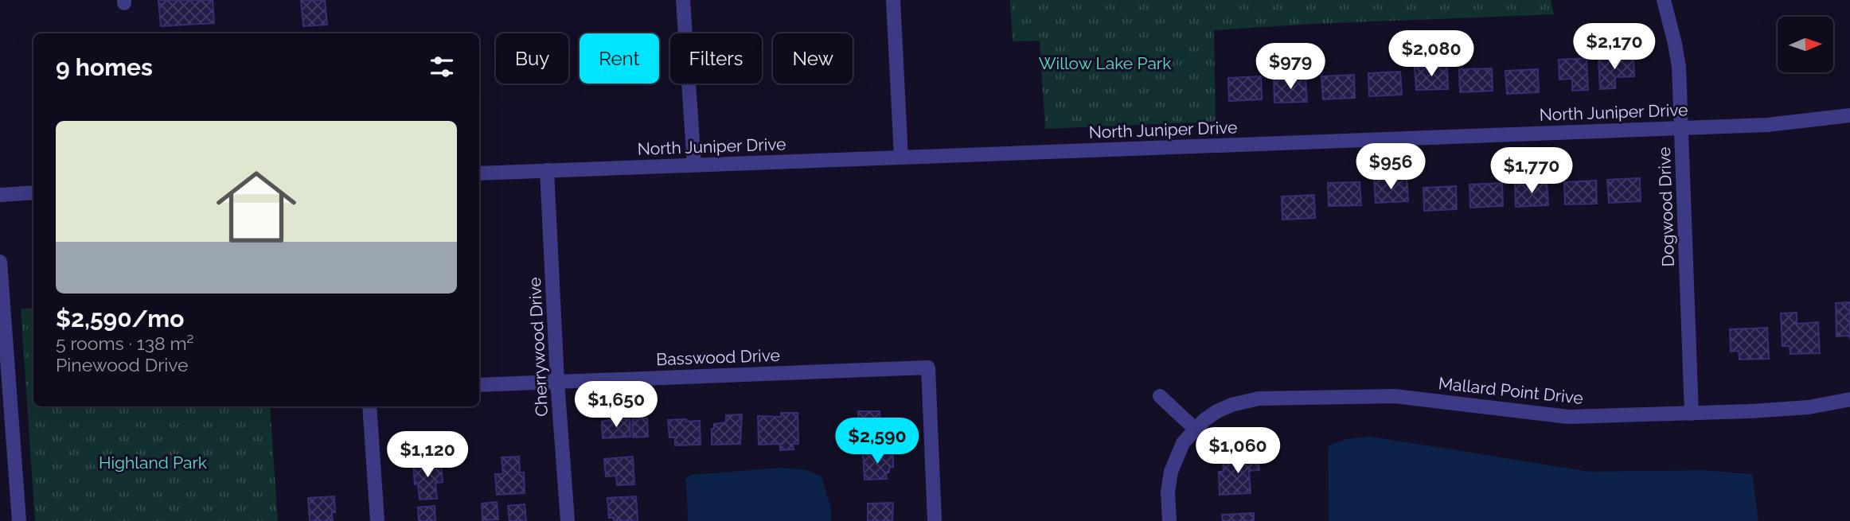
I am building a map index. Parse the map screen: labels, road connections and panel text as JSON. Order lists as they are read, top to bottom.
{
  "streets": {
    "street": [
      "North Juniper Drive",
      "Dogwood Drive",
      "Cherrywood Drive",
      "Basswood Drive",
      "Mallard Point Drive"
    ]
  },
  "crossings": [
    ["North Juniper Drive", "Dogwood Drive"],
    ["North Juniper Drive", "Cherrywood Drive"],
    ["Dogwood Drive", "Mallard Point Drive"],
    ["Cherrywood Drive", "Basswood Drive"]
  ],
  "parks": ["Willow Lake Park", "Highland Park"],
  "north": "right",
  "page": {
    "price": [
      "$2,170",
      "$2,080",
      "$979",
      "$956",
      "$1,770",
      "$1,650",
      "$2,590",
      "$1,060",
      "$1,120"
    ],
    "chip": [
      "Buy",
      "Rent",
      "Filters",
      "New"
    ],
    "heading": "9 homes",
    "list": [
      {
        "name": "$2,590/mo",
        "note": "5 rooms · 138 m² · Pinewood Drive"
      }
    ]
  }
}
